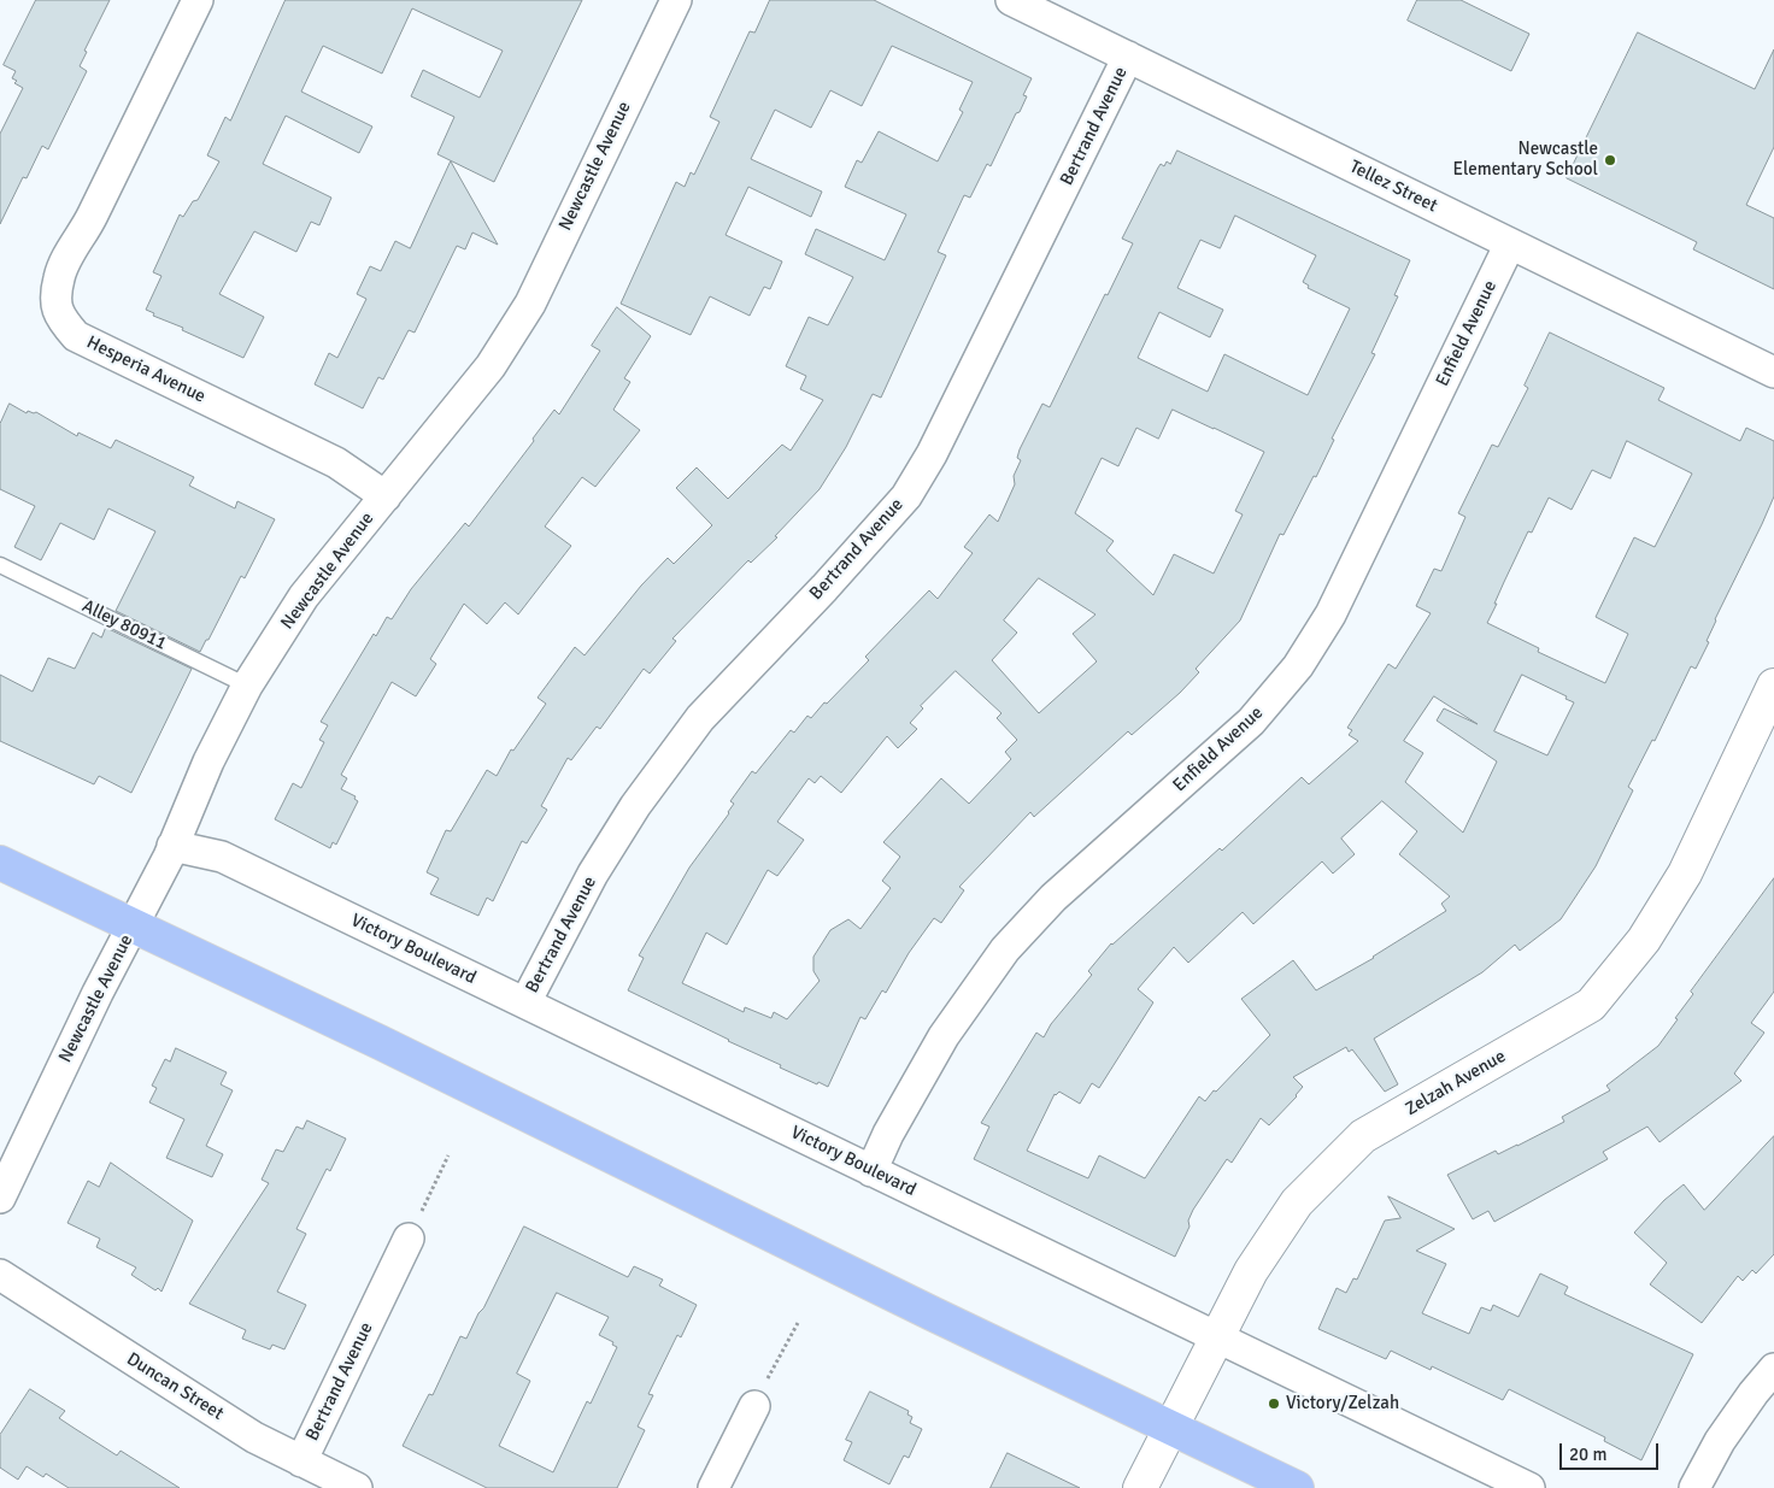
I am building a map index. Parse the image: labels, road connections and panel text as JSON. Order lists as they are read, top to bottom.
{
  "streets": {
    "street": [
      "Bertrand Avenue",
      "Newcastle Avenue",
      "Tellez Street",
      "Enfield Avenue",
      "Hesperia Avenue",
      "Victory Boulevard",
      "Zelzah Avenue",
      "Duncan Street"
    ],
    "lane": ["Alley 80911"]
  },
  "crossings": [
    ["Bertrand Avenue", "Tellez Street"],
    ["Bertrand Avenue", "Victory Boulevard"],
    ["Bertrand Avenue", "Duncan Street"],
    ["Newcastle Avenue", "Hesperia Avenue"],
    ["Newcastle Avenue", "Alley 80911"],
    ["Newcastle Avenue", "Victory Boulevard"],
    ["Tellez Street", "Enfield Avenue"],
    ["Enfield Avenue", "Victory Boulevard"],
    ["Victory Boulevard", "Zelzah Avenue"]
  ],
  "places": ["Newcastle Elementary School", "Victory/Zelzah"],
  "scale_bar": "20 m"
}
